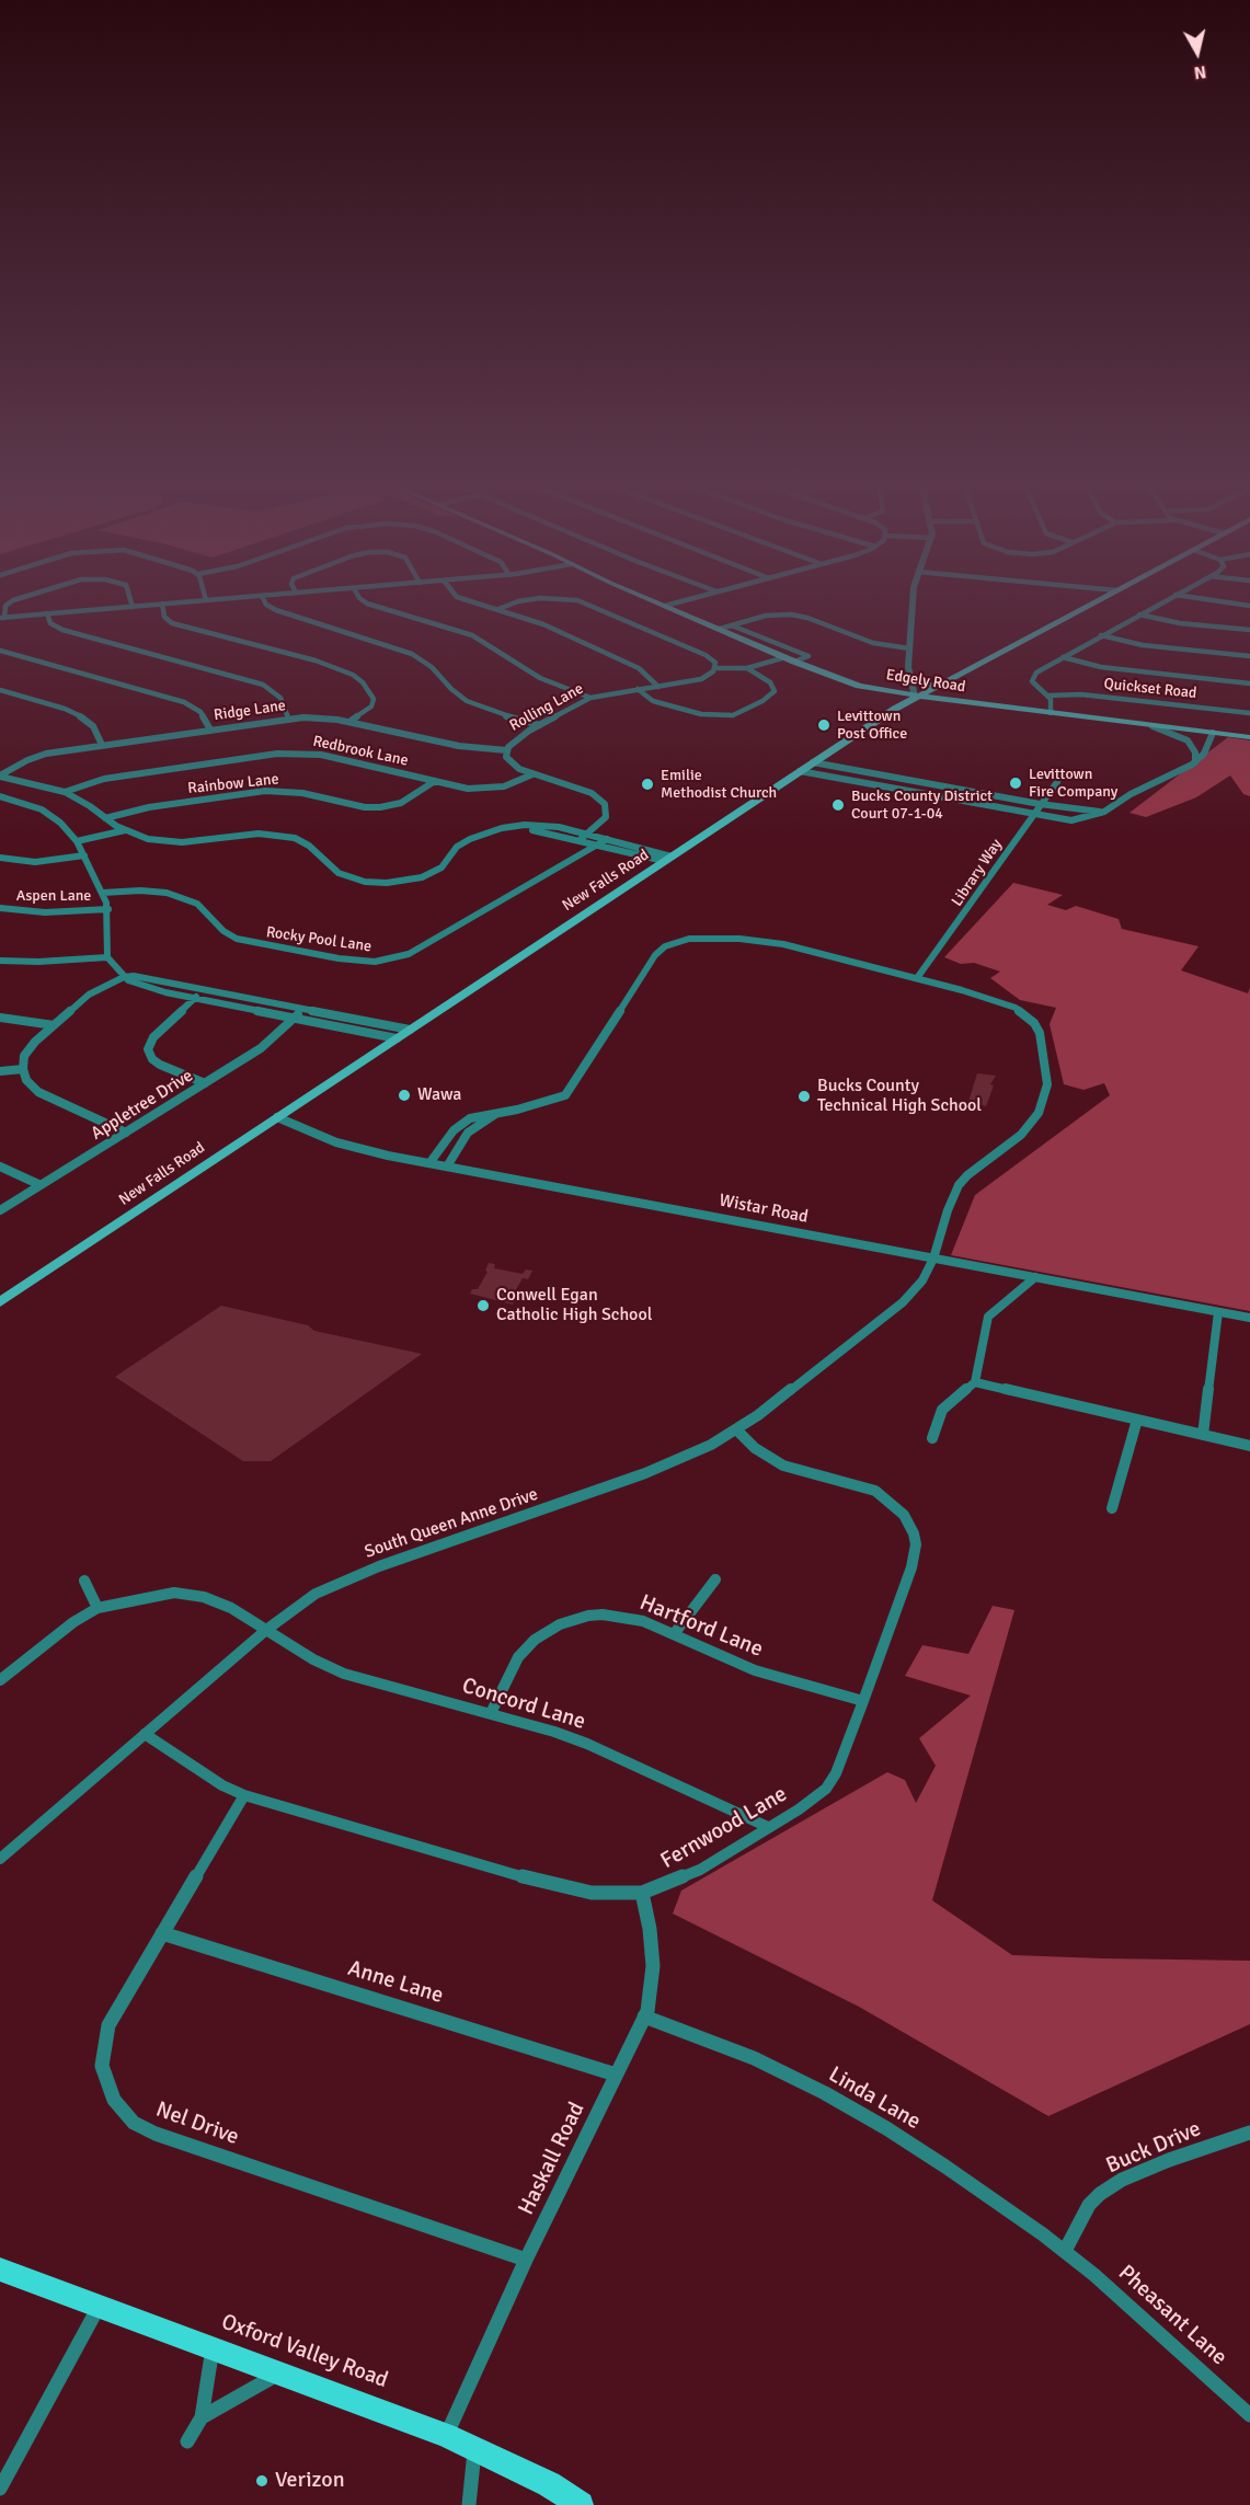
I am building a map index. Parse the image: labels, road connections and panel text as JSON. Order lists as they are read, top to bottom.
{
  "streets": {
    "main road": ["Edgely Road", "New Falls Road", "Oxford Valley Road"],
    "street": [
      "Quickset Road",
      "Rolling Lane",
      "Ridge Lane",
      "Redbrook Lane",
      "Rainbow Lane",
      "Library Way",
      "Aspen Lane",
      "Rocky Pool Lane",
      "Appletree Drive",
      "Wistar Road",
      "South Queen Anne Drive",
      "Hartford Lane",
      "Concord Lane",
      "Fernwood Lane",
      "Anne Lane",
      "Linda Lane",
      "Nel Drive",
      "Buck Drive",
      "Haskall Road",
      "Pheasant Lane"
    ]
  },
  "crossings": [
    ["Edgely Road", "New Falls Road"],
    ["Rolling Lane", "Ridge Lane"],
    ["Rolling Lane", "Redbrook Lane"],
    ["Redbrook Lane", "Rainbow Lane"],
    ["Library Way", "South Queen Anne Drive"],
    ["New Falls Road", "Wistar Road"],
    ["Wistar Road", "South Queen Anne Drive"],
    ["South Queen Anne Drive", "Concord Lane"],
    ["South Queen Anne Drive", "Fernwood Lane"],
    ["Hartford Lane", "Concord Lane"],
    ["Hartford Lane", "Fernwood Lane"],
    ["Concord Lane", "Fernwood Lane"],
    ["Fernwood Lane", "Nel Drive"],
    ["Fernwood Lane", "Haskall Road"],
    ["Anne Lane", "Nel Drive"],
    ["Anne Lane", "Haskall Road"],
    ["Linda Lane", "Buck Drive"],
    ["Linda Lane", "Haskall Road"],
    ["Linda Lane", "Pheasant Lane"],
    ["Nel Drive", "Haskall Road"],
    ["Buck Drive", "Pheasant Lane"],
    ["Haskall Road", "Oxford Valley Road"]
  ],
  "places": [
    "Levittown Post Office",
    "Levittown Fire Company",
    "Emilie Methodist Church",
    "Bucks County District Court 07-1-04",
    "Wawa",
    "Bucks County Technical High School",
    "Conwell Egan Catholic High School",
    "Verizon"
  ],
  "north": "bottom"
}
